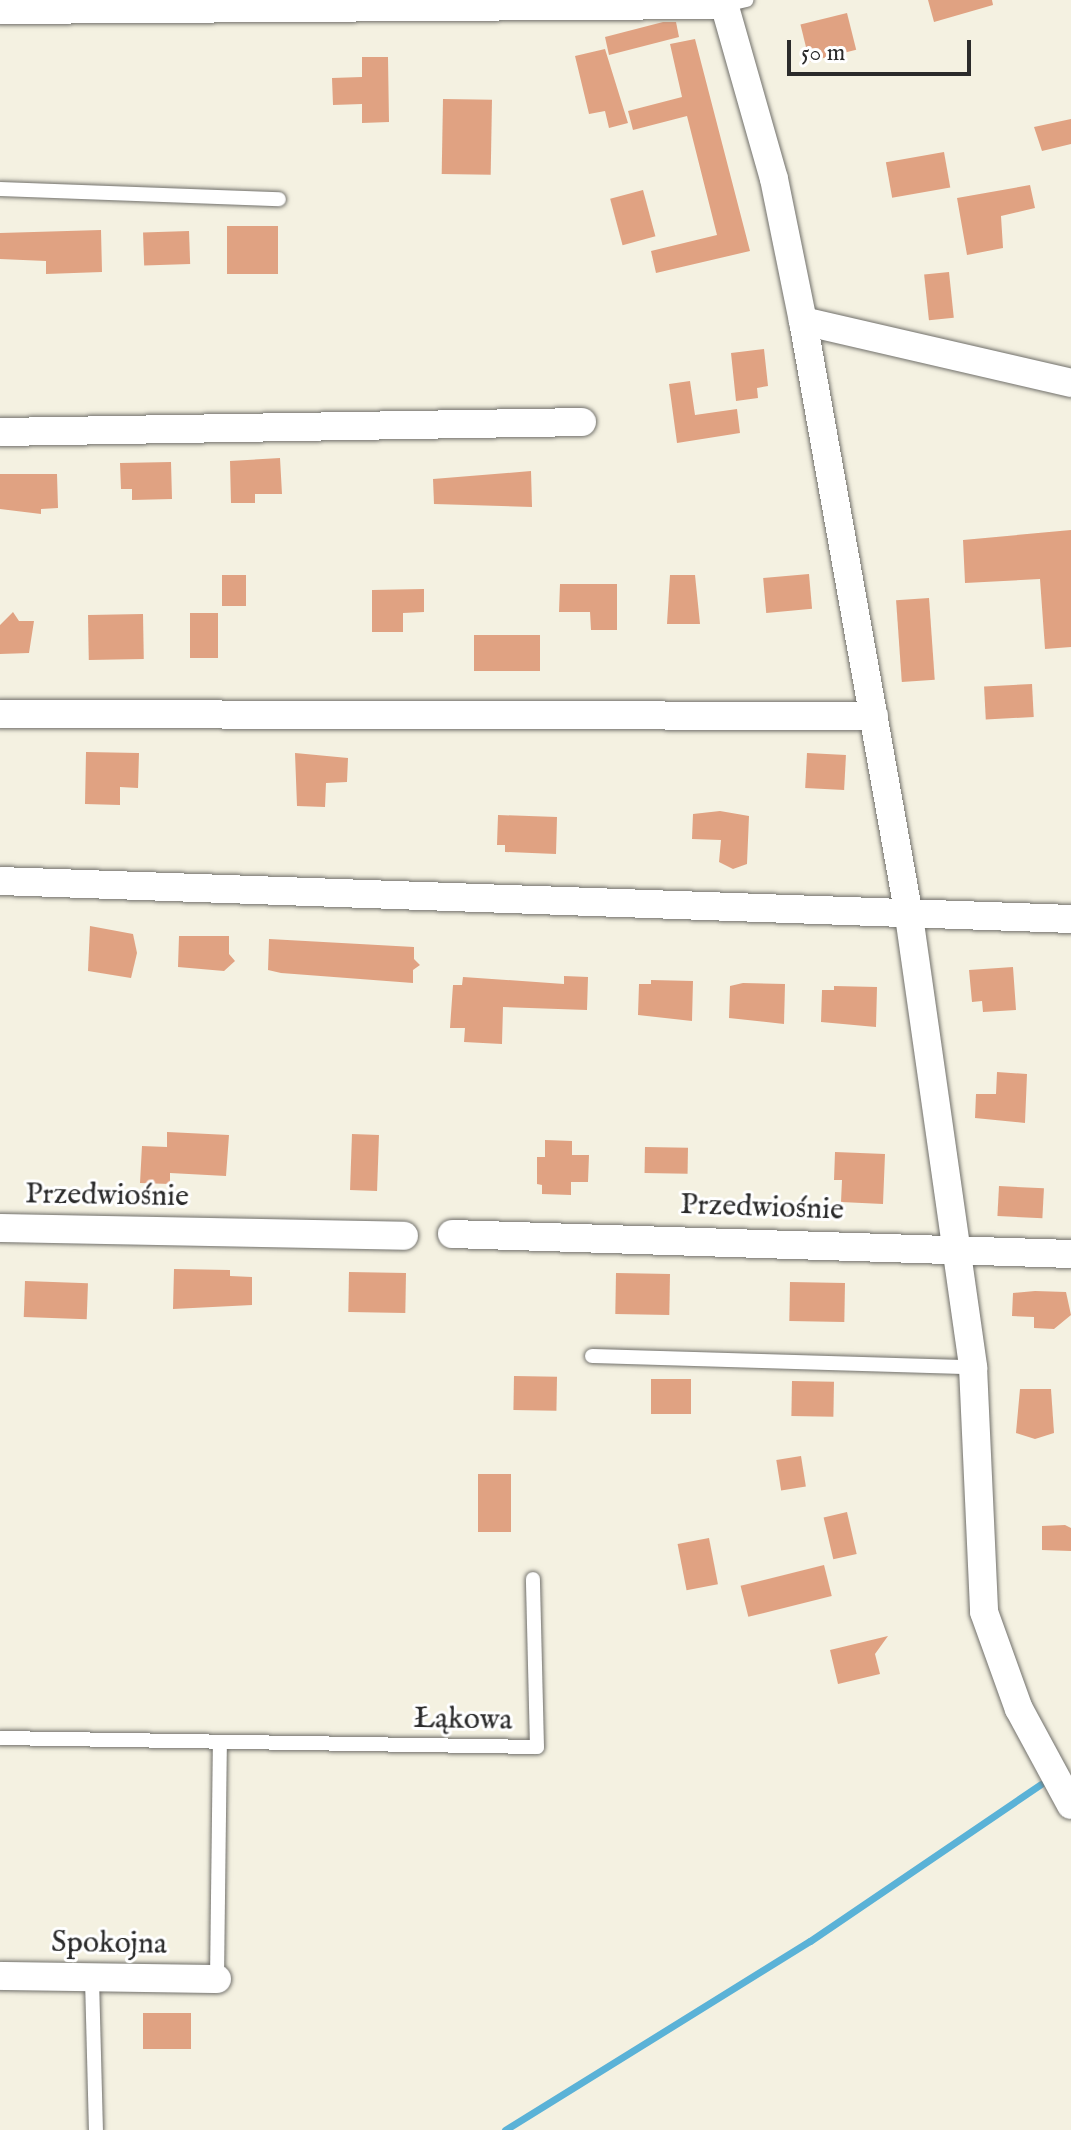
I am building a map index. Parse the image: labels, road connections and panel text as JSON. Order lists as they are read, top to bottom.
{
  "streets": {
    "street": ["Przedwiośnie", "Spokojna"],
    "lane": ["Łąkowa"]
  },
  "scale_bar": "50 m"
}
